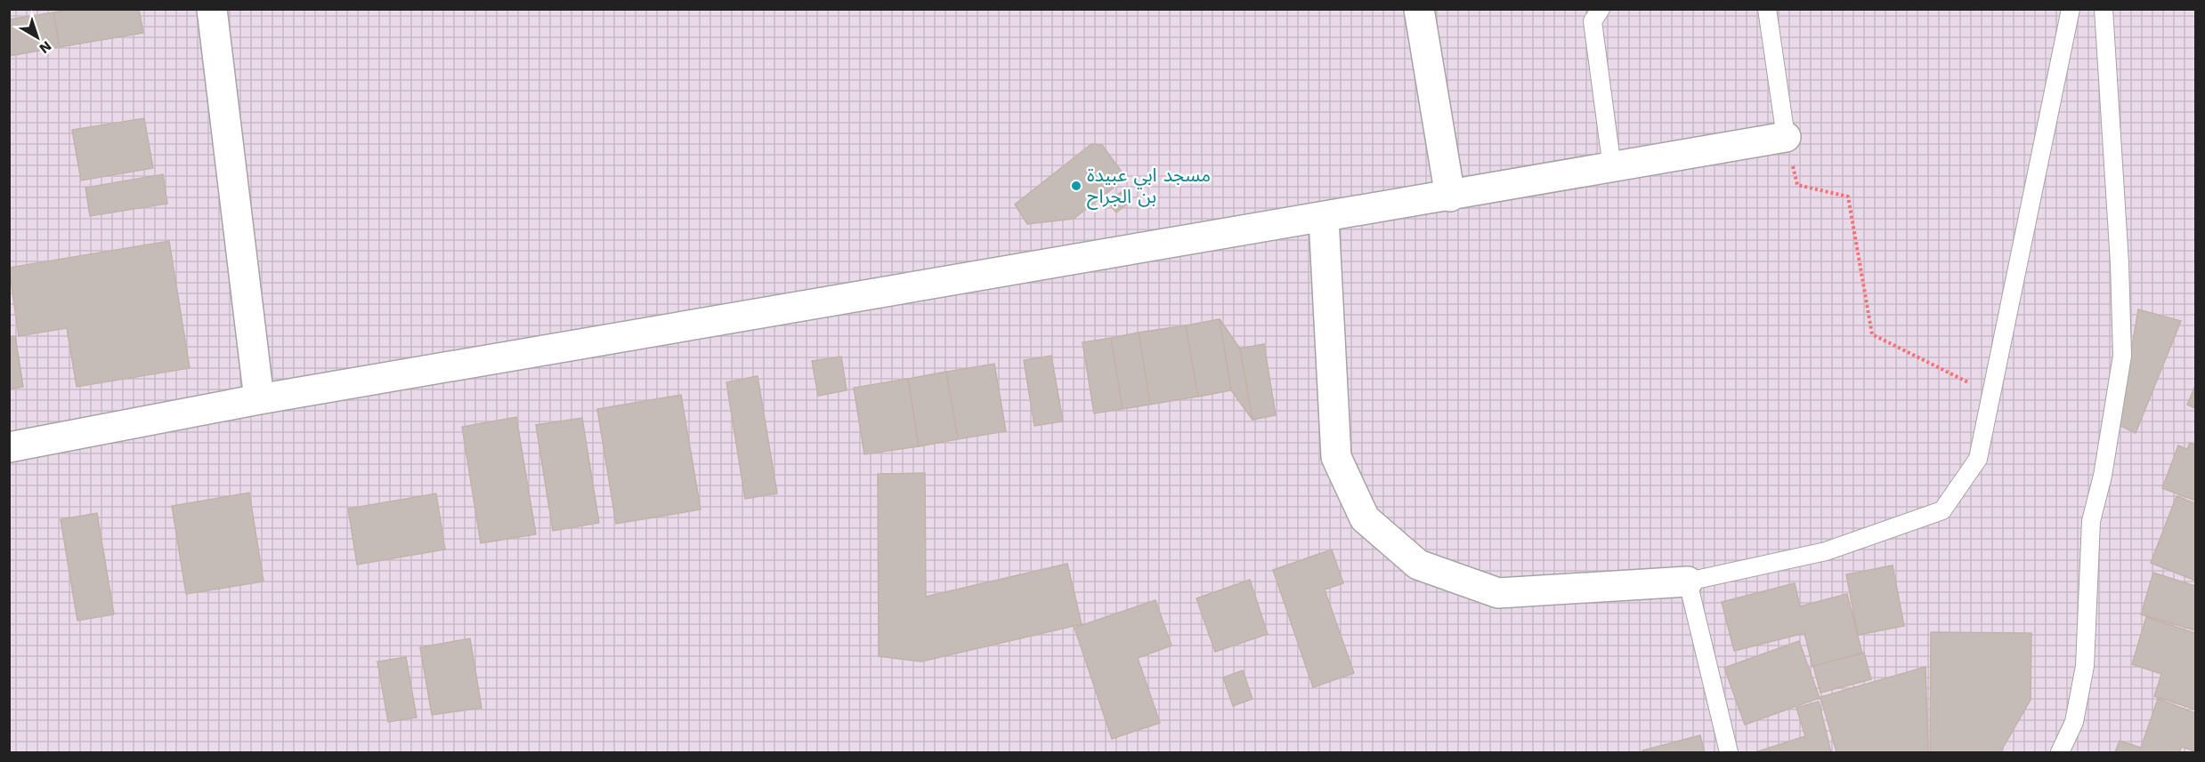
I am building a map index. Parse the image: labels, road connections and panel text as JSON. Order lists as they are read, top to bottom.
{
  "places": ["مسجد ابي عبيدة بن الجراح"],
  "north": "bottom right"
}
